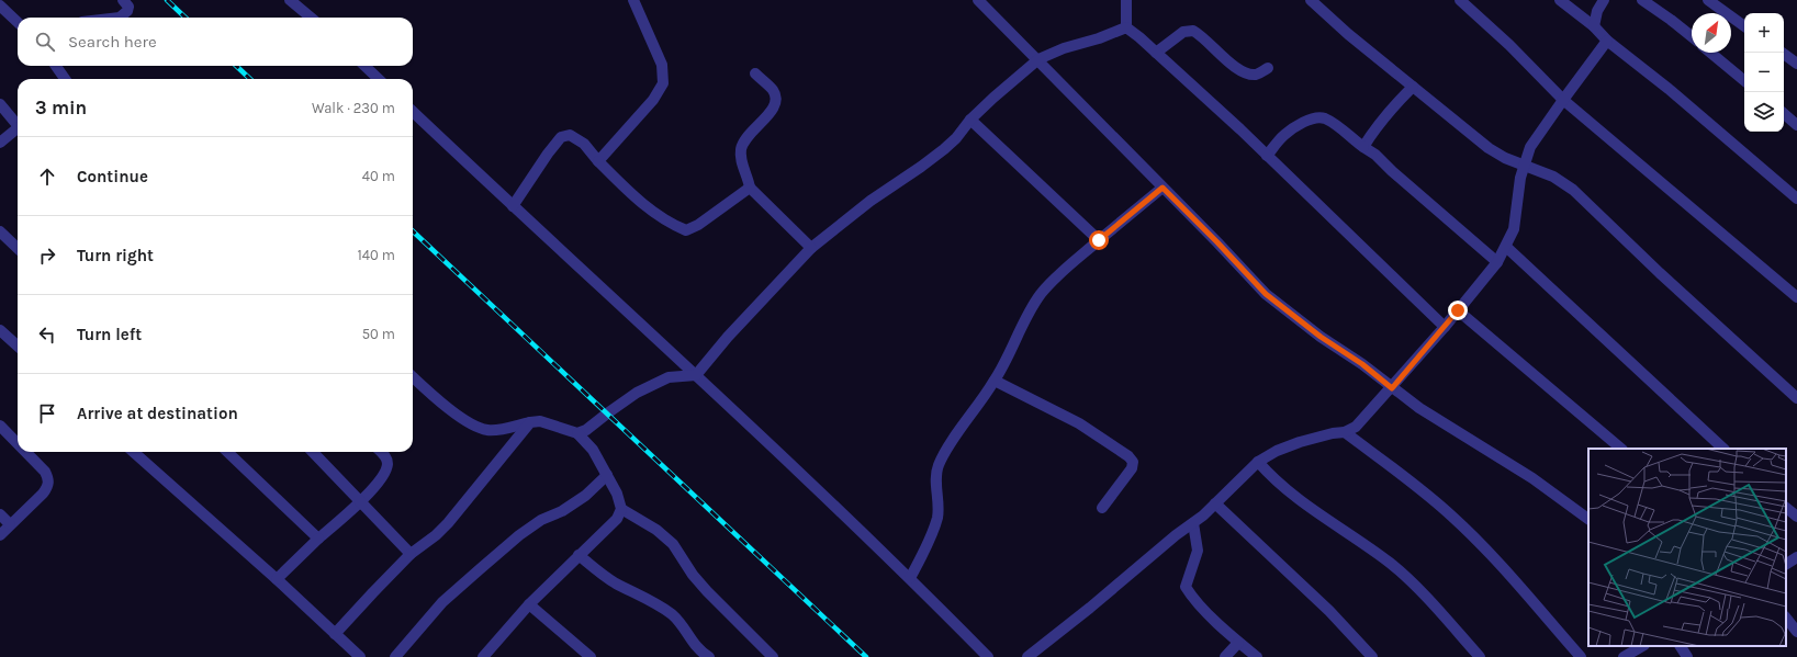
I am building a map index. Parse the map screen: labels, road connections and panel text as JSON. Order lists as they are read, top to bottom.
{
  "north": "top right",
  "page": {
    "map_buttons": ["+", "−"],
    "search": "Search here",
    "heading": ["3 min", "Walk · 230 m"],
    "list": [
      ["Continue", "40 m"],
      ["Turn right", "140 m"],
      ["Turn left", "50 m"],
      "Arrive at destination"
    ]
  }
}
